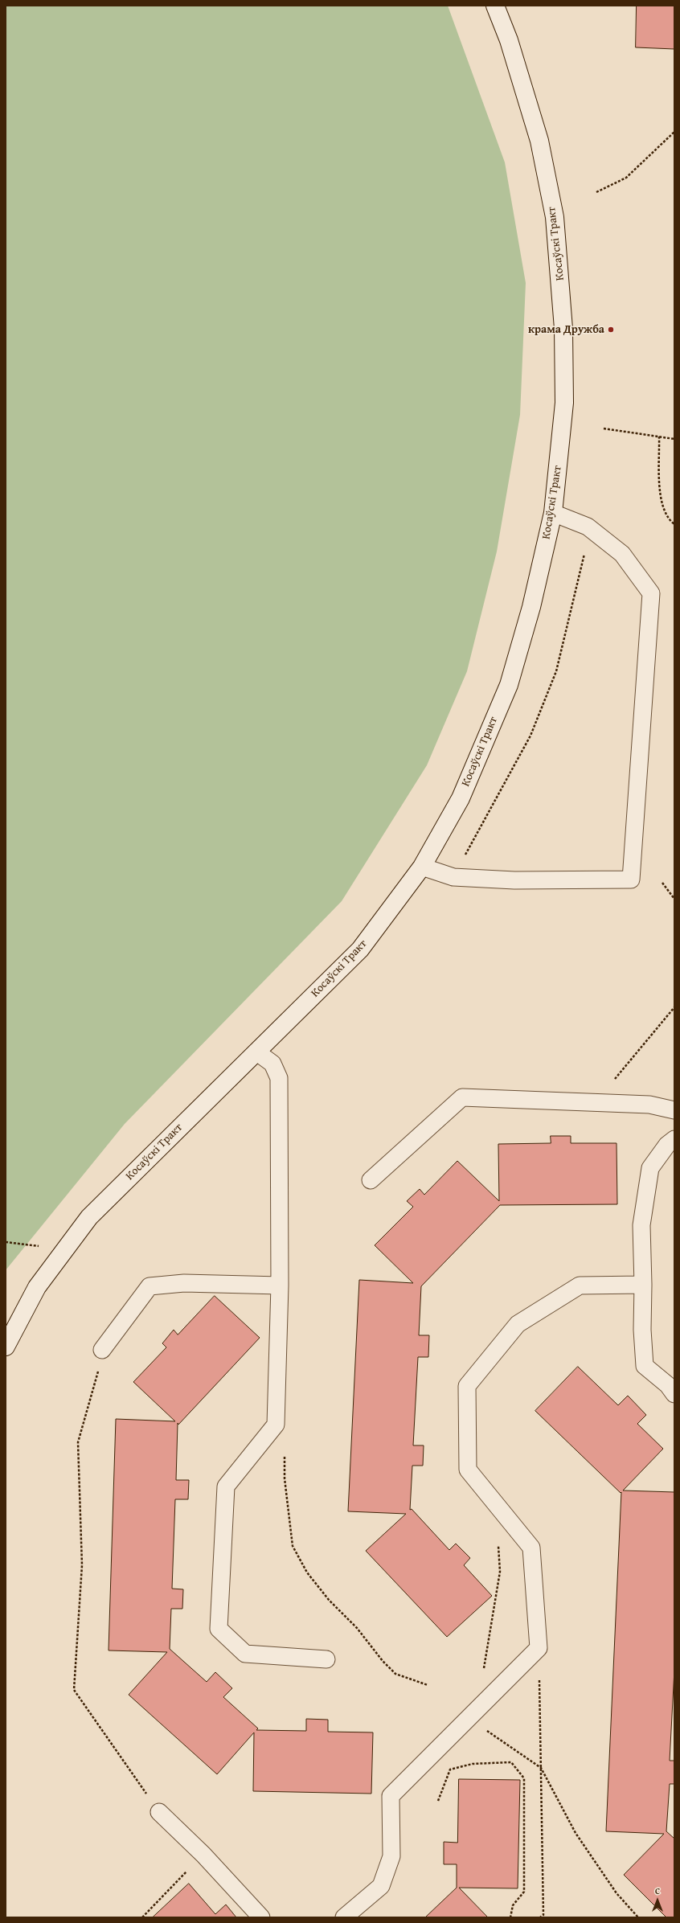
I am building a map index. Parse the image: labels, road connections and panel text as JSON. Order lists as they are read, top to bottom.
{
  "streets": {
    "main road": ["Косаўскі Тракт"]
  },
  "places": ["крама Дружба"],
  "north": "top"
}
